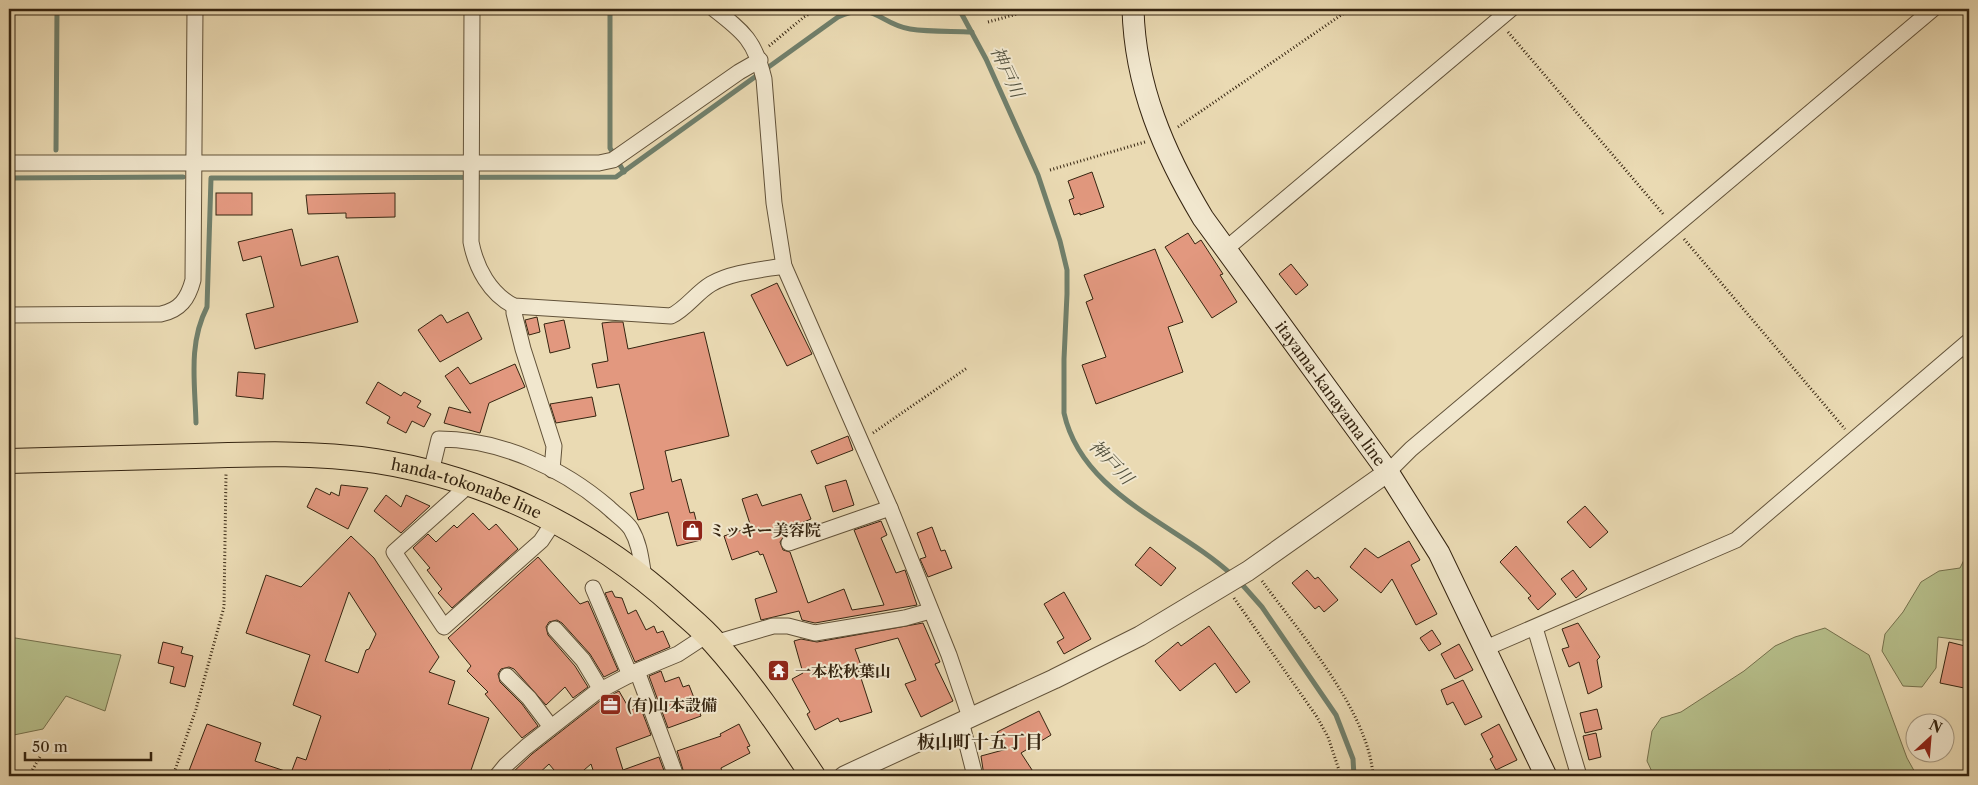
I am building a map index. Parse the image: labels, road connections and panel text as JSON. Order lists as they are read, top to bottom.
{
  "streets": {
    "main road": ["itayama-kanayama line", "handa-tokonabe line"]
  },
  "districts": ["板山町十五丁目"],
  "water": ["神戸川"],
  "places": {
    "shop": ["ミッキー美容院"],
    "temple": ["一本松秋葉山"],
    "office": ["(有)山本設備"]
  },
  "scale_bar": "50 m",
  "north": "top right"
}
